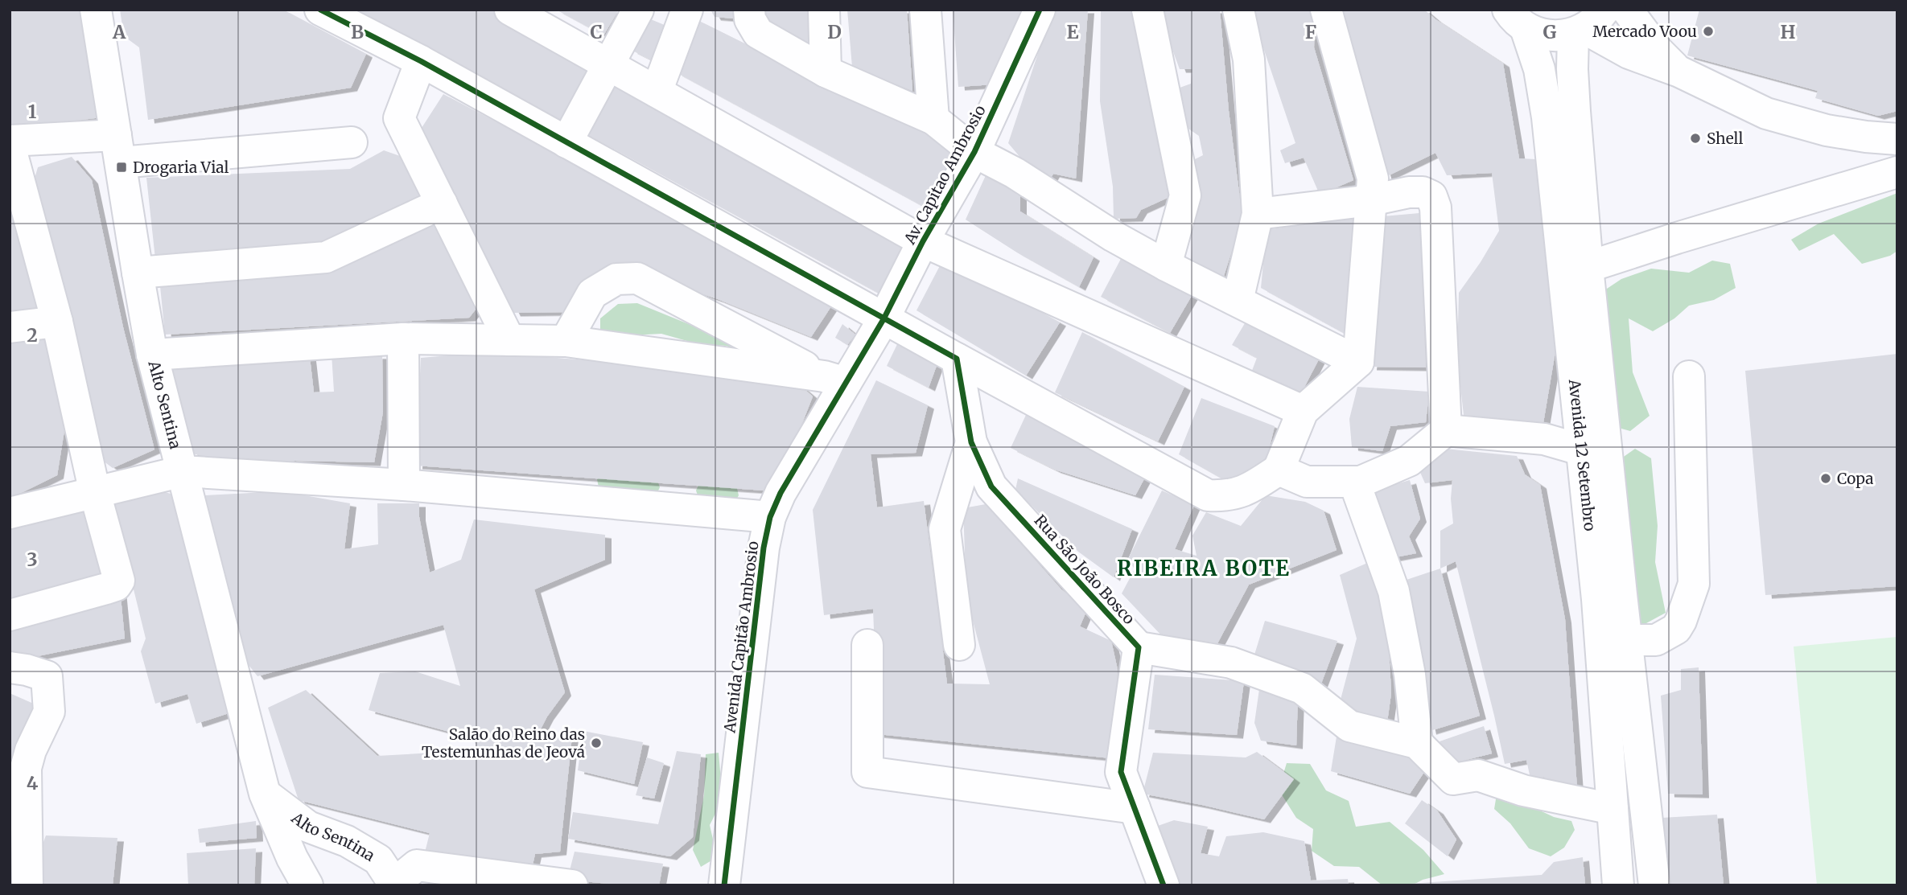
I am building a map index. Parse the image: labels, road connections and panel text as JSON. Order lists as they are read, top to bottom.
{
  "streets": {
    "street": [
      "Av. Capitao Ambrosio",
      "Alto Sentina",
      "Avenida 12 Setembro",
      "Rua São João Bosco",
      "Avenida Capitão Ambrosio"
    ]
  },
  "crossings": [
    ["Av. Capitao Ambrosio", "Avenida Capitão Ambrosio"]
  ],
  "districts": ["RIBEIRA BOTE"],
  "places": {
    "other": [
      "Mercado Voou",
      "Shell",
      "Copa",
      "Salão do Reino das Testemunhas de Jeová"
    ],
    "transit": ["Drogaria Vial"]
  },
  "grid": {
    "columns": [
      "A",
      "B",
      "C",
      "D",
      "E",
      "F",
      "G",
      "H"
    ],
    "rows": [
      "1",
      "2",
      "3",
      "4"
    ]
  }
}
